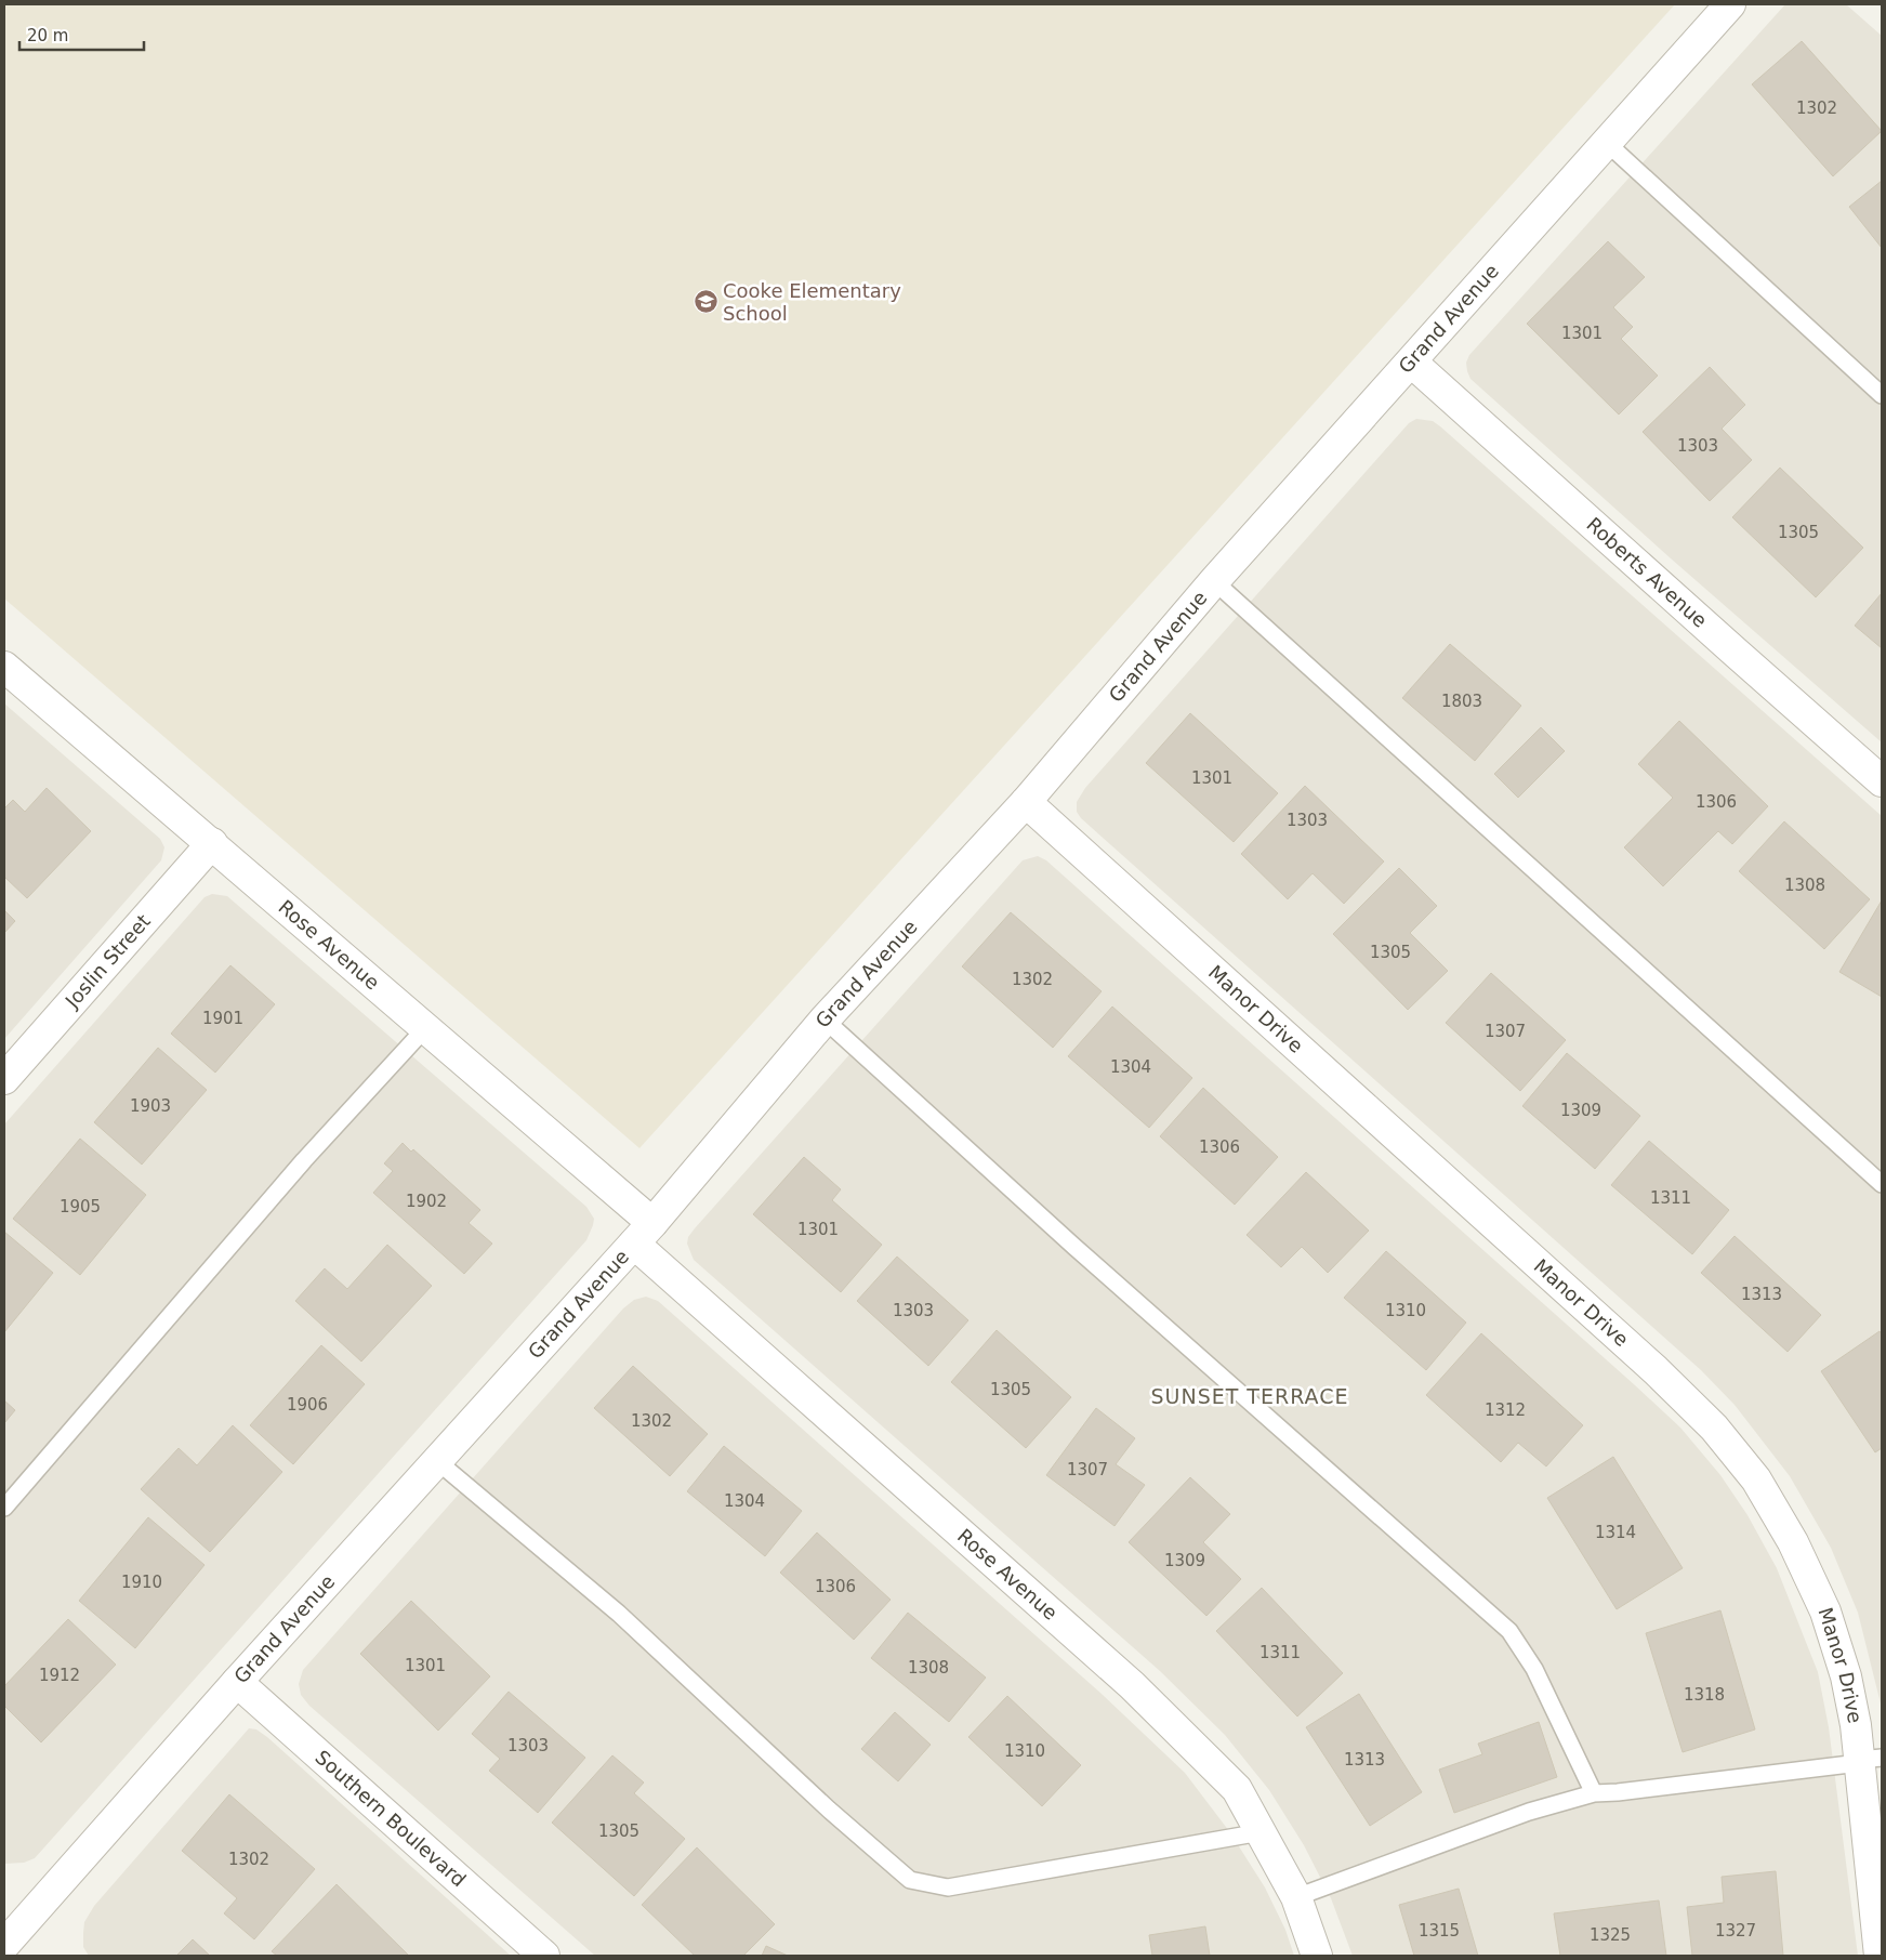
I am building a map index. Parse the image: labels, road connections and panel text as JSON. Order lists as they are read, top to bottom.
{
  "streets": {
    "street": [
      "Grand Avenue",
      "Roberts Avenue",
      "Rose Avenue",
      "Joslin Street",
      "Manor Drive",
      "Southern Boulevard"
    ]
  },
  "crossings": [
    ["Grand Avenue", "Roberts Avenue"],
    ["Grand Avenue", "Rose Avenue"],
    ["Grand Avenue", "Manor Drive"],
    ["Grand Avenue", "Southern Boulevard"],
    ["Rose Avenue", "Joslin Street"]
  ],
  "districts": ["SUNSET TERRACE"],
  "places": {
    "school or university": ["Cooke Elementary School"]
  },
  "house_numbers": [
    "1302",
    "1301",
    "1303",
    "1305",
    "1803",
    "1301",
    "1306",
    "1303",
    "1308",
    "1305",
    "1302",
    "1901",
    "1307",
    "1304",
    "1903",
    "1309",
    "1306",
    "1311",
    "1902",
    "1905",
    "1301",
    "1313",
    "1303",
    "1310",
    "1305",
    "1906",
    "1312",
    "1302",
    "1307",
    "1304",
    "1314",
    "1309",
    "1910",
    "1306",
    "1311",
    "1301",
    "1308",
    "1912",
    "1318",
    "1303",
    "1310",
    "1313",
    "1305",
    "1302",
    "1315",
    "1327",
    "1325"
  ],
  "scale_bar": "20 m"
}
